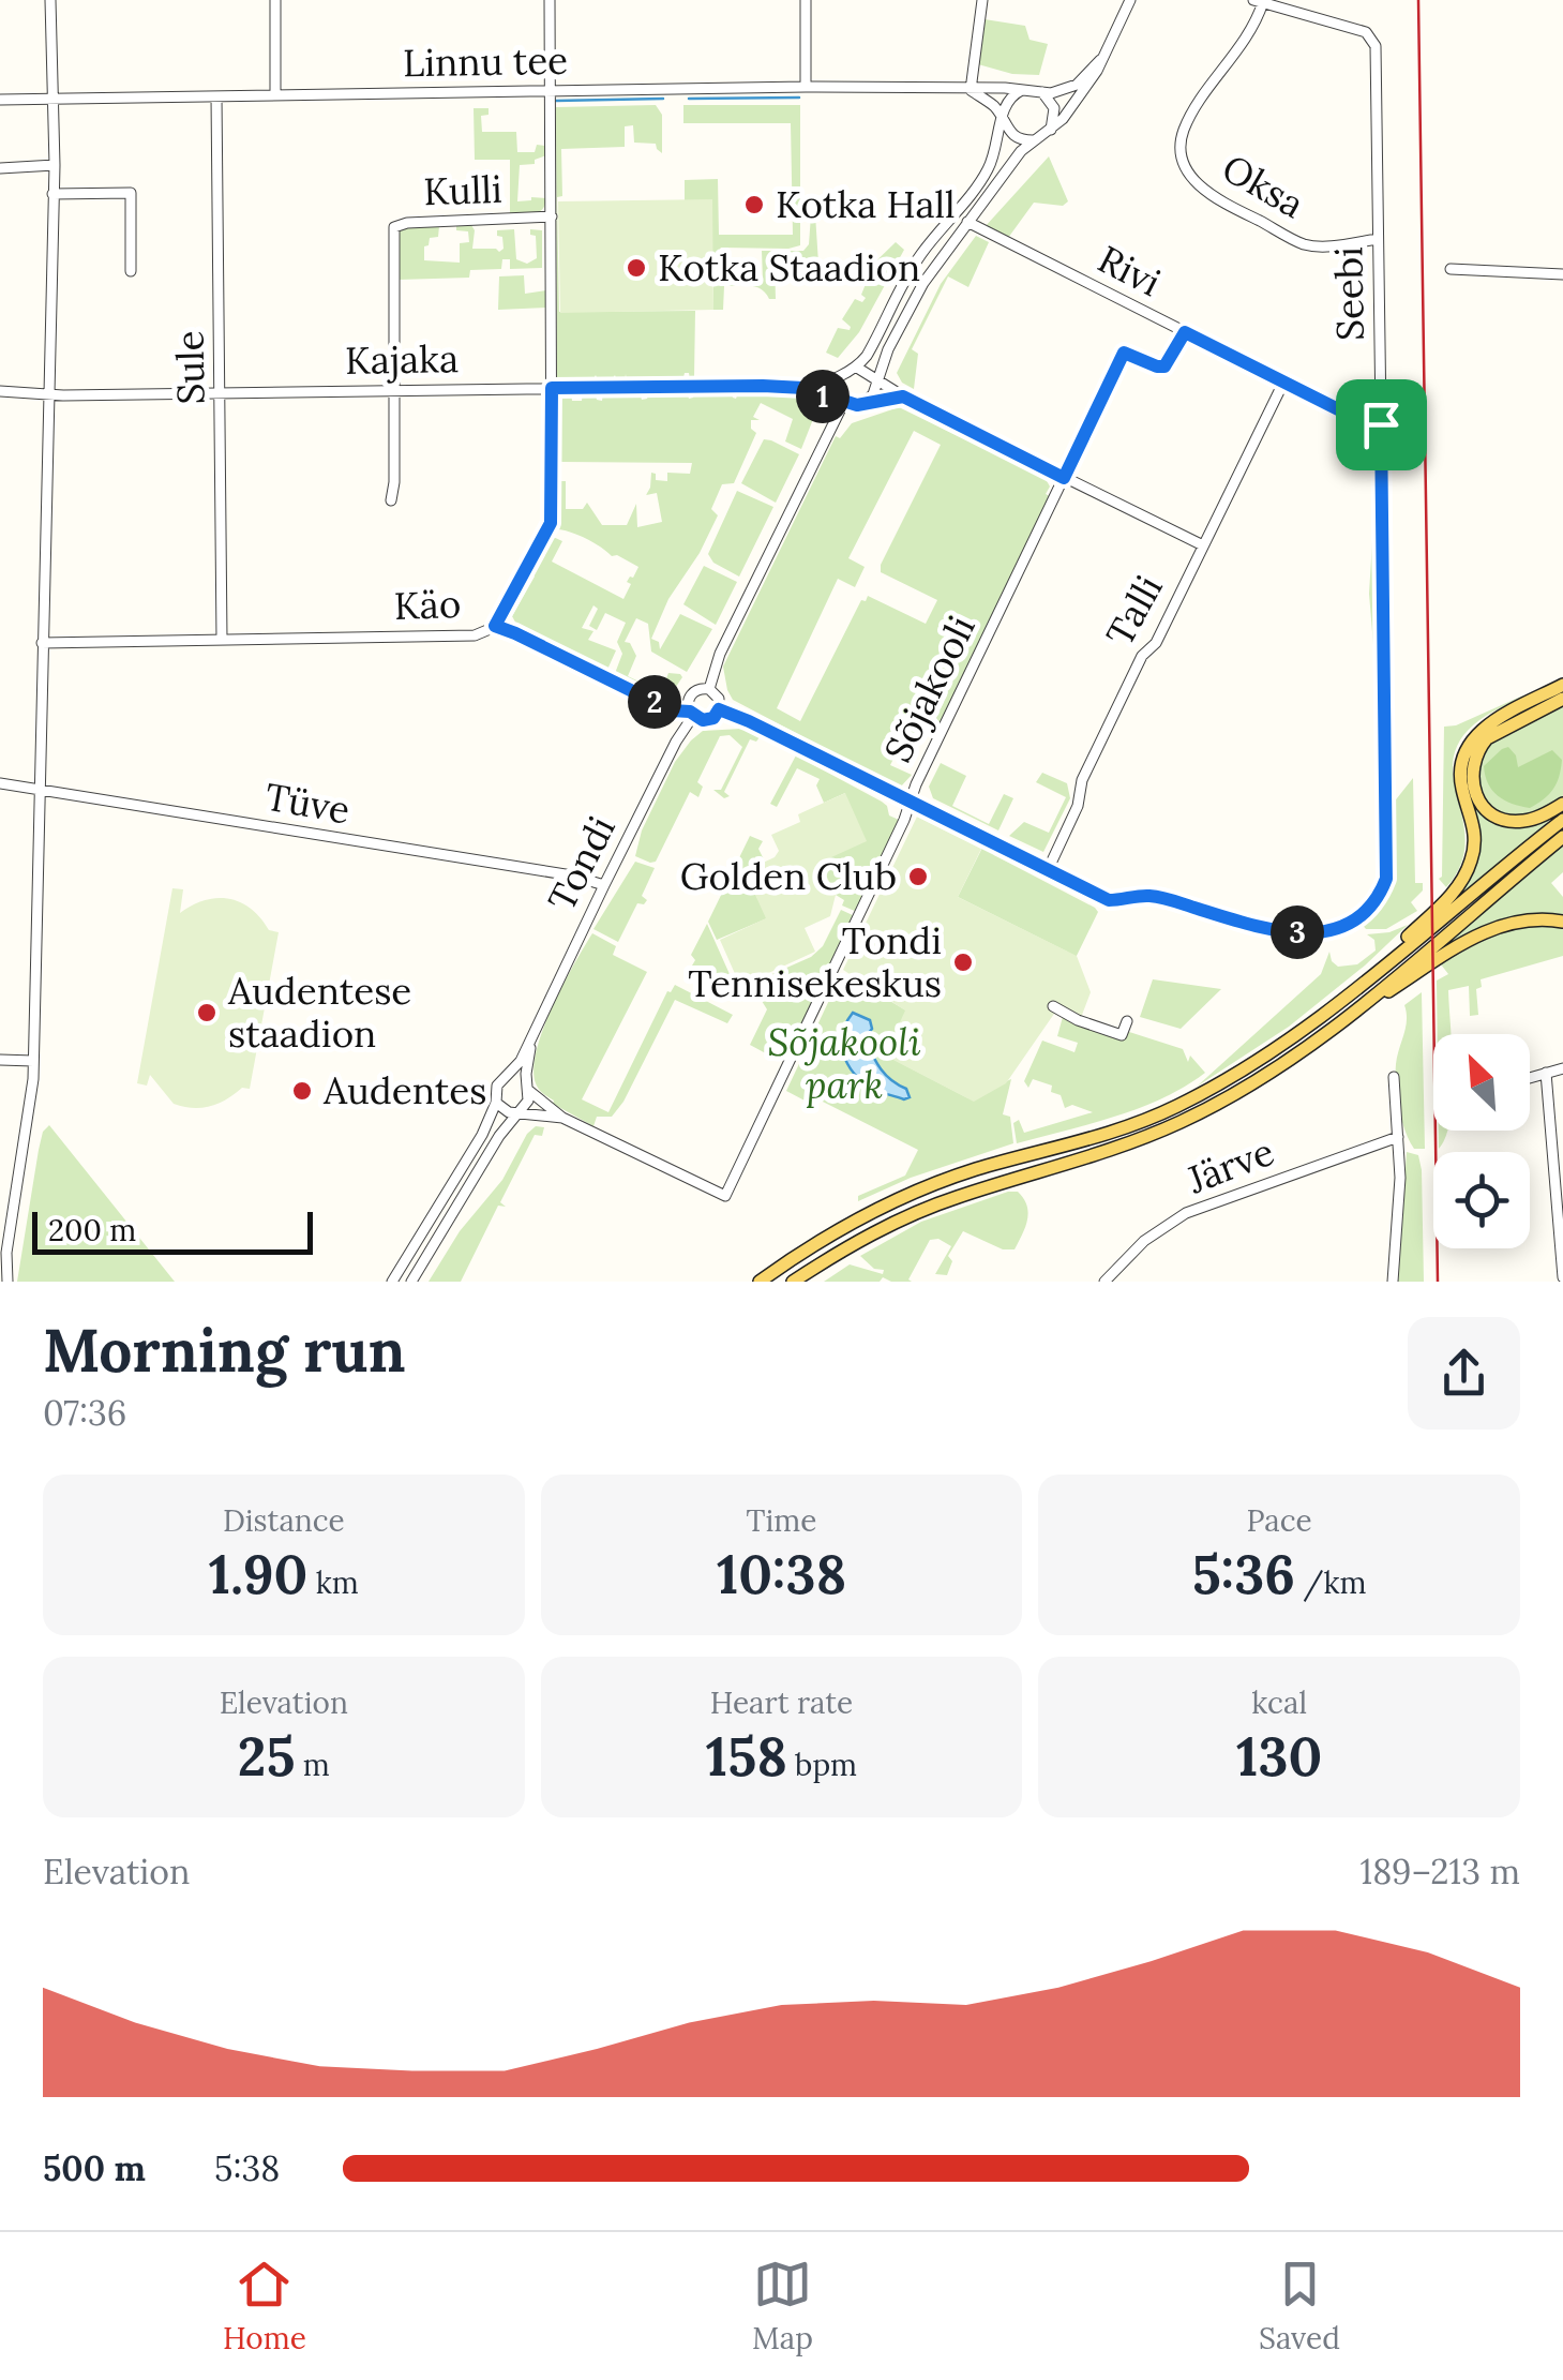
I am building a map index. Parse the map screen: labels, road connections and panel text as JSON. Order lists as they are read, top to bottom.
{
  "streets": {
    "street": [
      "Linnu tee",
      "Oksa",
      "Kulli",
      "Rivi",
      "Seebi",
      "Kajaka",
      "Sule",
      "Käo",
      "Talli",
      "Sõjakooli",
      "Tüve",
      "Tondi",
      "Järve"
    ]
  },
  "crossings": [
    ["Linnu tee", "Sule"],
    ["Linnu tee", "Käo"],
    ["Oksa", "Seebi"],
    ["Kulli", "Kajaka"],
    ["Kulli", "Käo"],
    ["Rivi", "Seebi"],
    ["Rivi", "Talli"],
    ["Rivi", "Sõjakooli"],
    ["Seebi", "Talli"],
    ["Kajaka", "Sule"],
    ["Kajaka", "Käo"],
    ["Sule", "Käo"],
    ["Sõjakooli", "Tondi"],
    ["Tüve", "Tondi"]
  ],
  "parks": ["Sõjakooli park"],
  "places": [
    "Kotka Hall",
    "Kotka Staadion",
    "Golden Club",
    "Tondi Tennisekeskus",
    "Audentese staadion",
    "Audentes"
  ],
  "scale_bar": "200 m",
  "north": "top left",
  "page": {
    "pins": ["1", "2", "3"],
    "scale": "200 m",
    "heading": ["Morning run", "07:36"],
    "stats": [
      ["Distance", "1.90 km"],
      ["Time", "10:38"],
      ["Pace", "5:36 /km"],
      ["Elevation", "25 m"],
      ["Heart rate", "158 bpm"],
      ["kcal", "130"]
    ],
    "chart": ["Elevation", "189–213 m"],
    "list": [
      {
        "name": "500 m",
        "note": "5:38"
      }
    ],
    "tabs": ["Home", "Map", "Saved"]
  }
}
